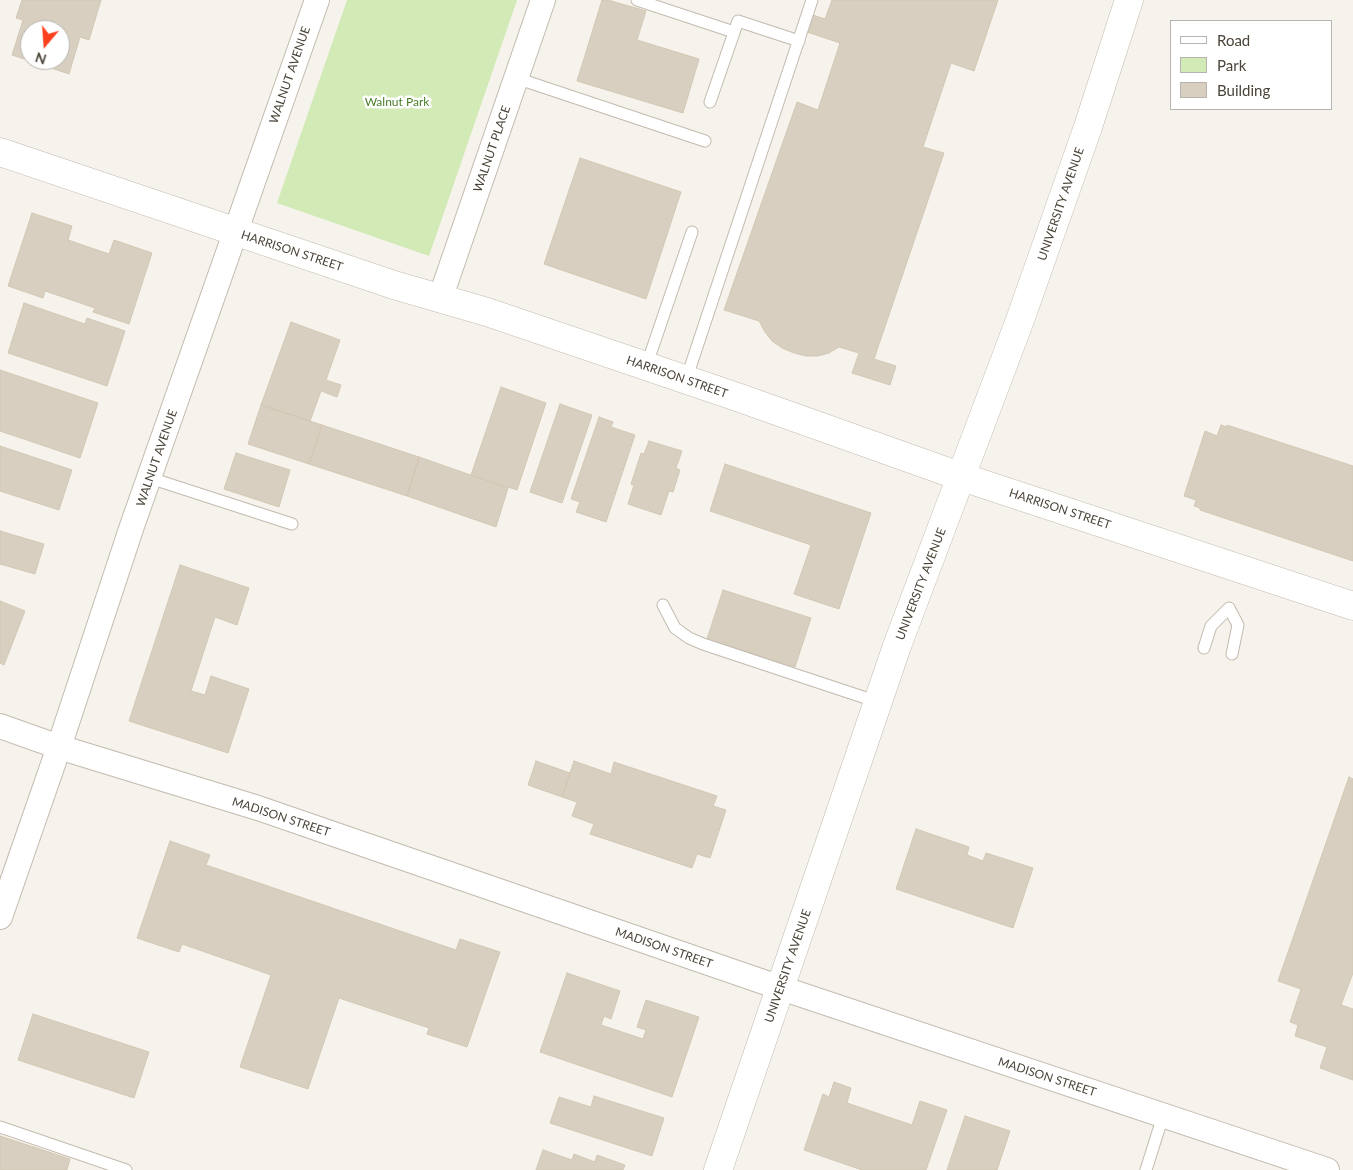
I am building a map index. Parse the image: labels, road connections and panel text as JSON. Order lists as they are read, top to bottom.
{
  "streets": {
    "street": [
      "WALNUT AVENUE",
      "WALNUT PLACE",
      "UNIVERSITY AVENUE",
      "HARRISON STREET",
      "MADISON STREET"
    ]
  },
  "crossings": [
    ["WALNUT AVENUE", "HARRISON STREET"],
    ["WALNUT AVENUE", "MADISON STREET"],
    ["WALNUT PLACE", "HARRISON STREET"],
    ["UNIVERSITY AVENUE", "HARRISON STREET"],
    ["UNIVERSITY AVENUE", "MADISON STREET"]
  ],
  "parks": ["Walnut Park"],
  "legend": ["Road", "Park", "Building"],
  "north": "bottom"
}
